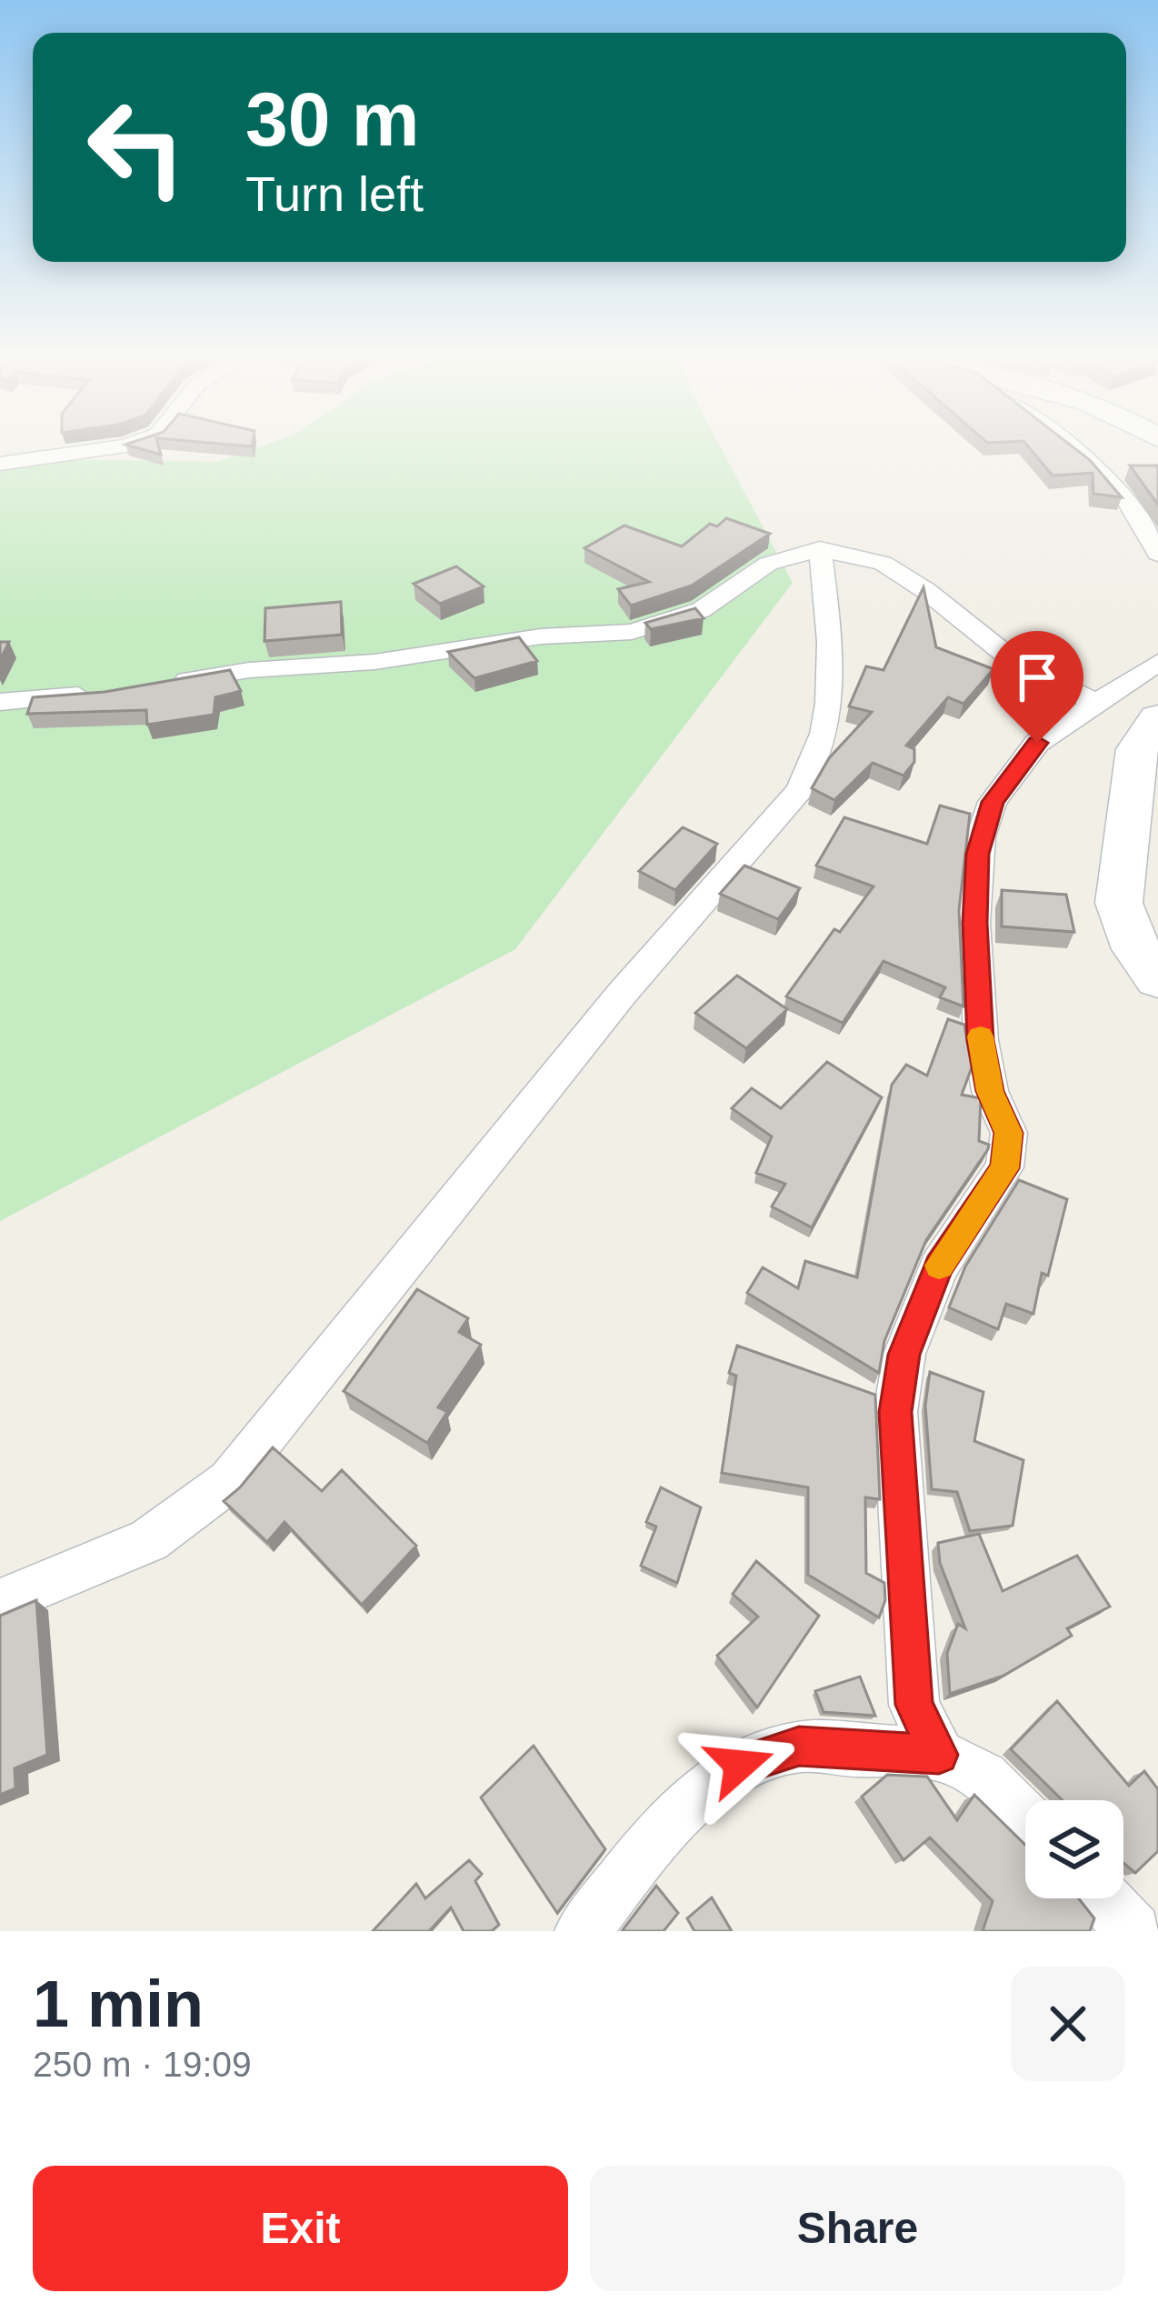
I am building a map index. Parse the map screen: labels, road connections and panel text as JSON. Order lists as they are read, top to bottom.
{
  "page": {
    "turn": ["30 m", "Turn left"],
    "heading": ["1 min", "250 m · 19:09"],
    "buttons": ["Exit", "Share"]
  }
}
